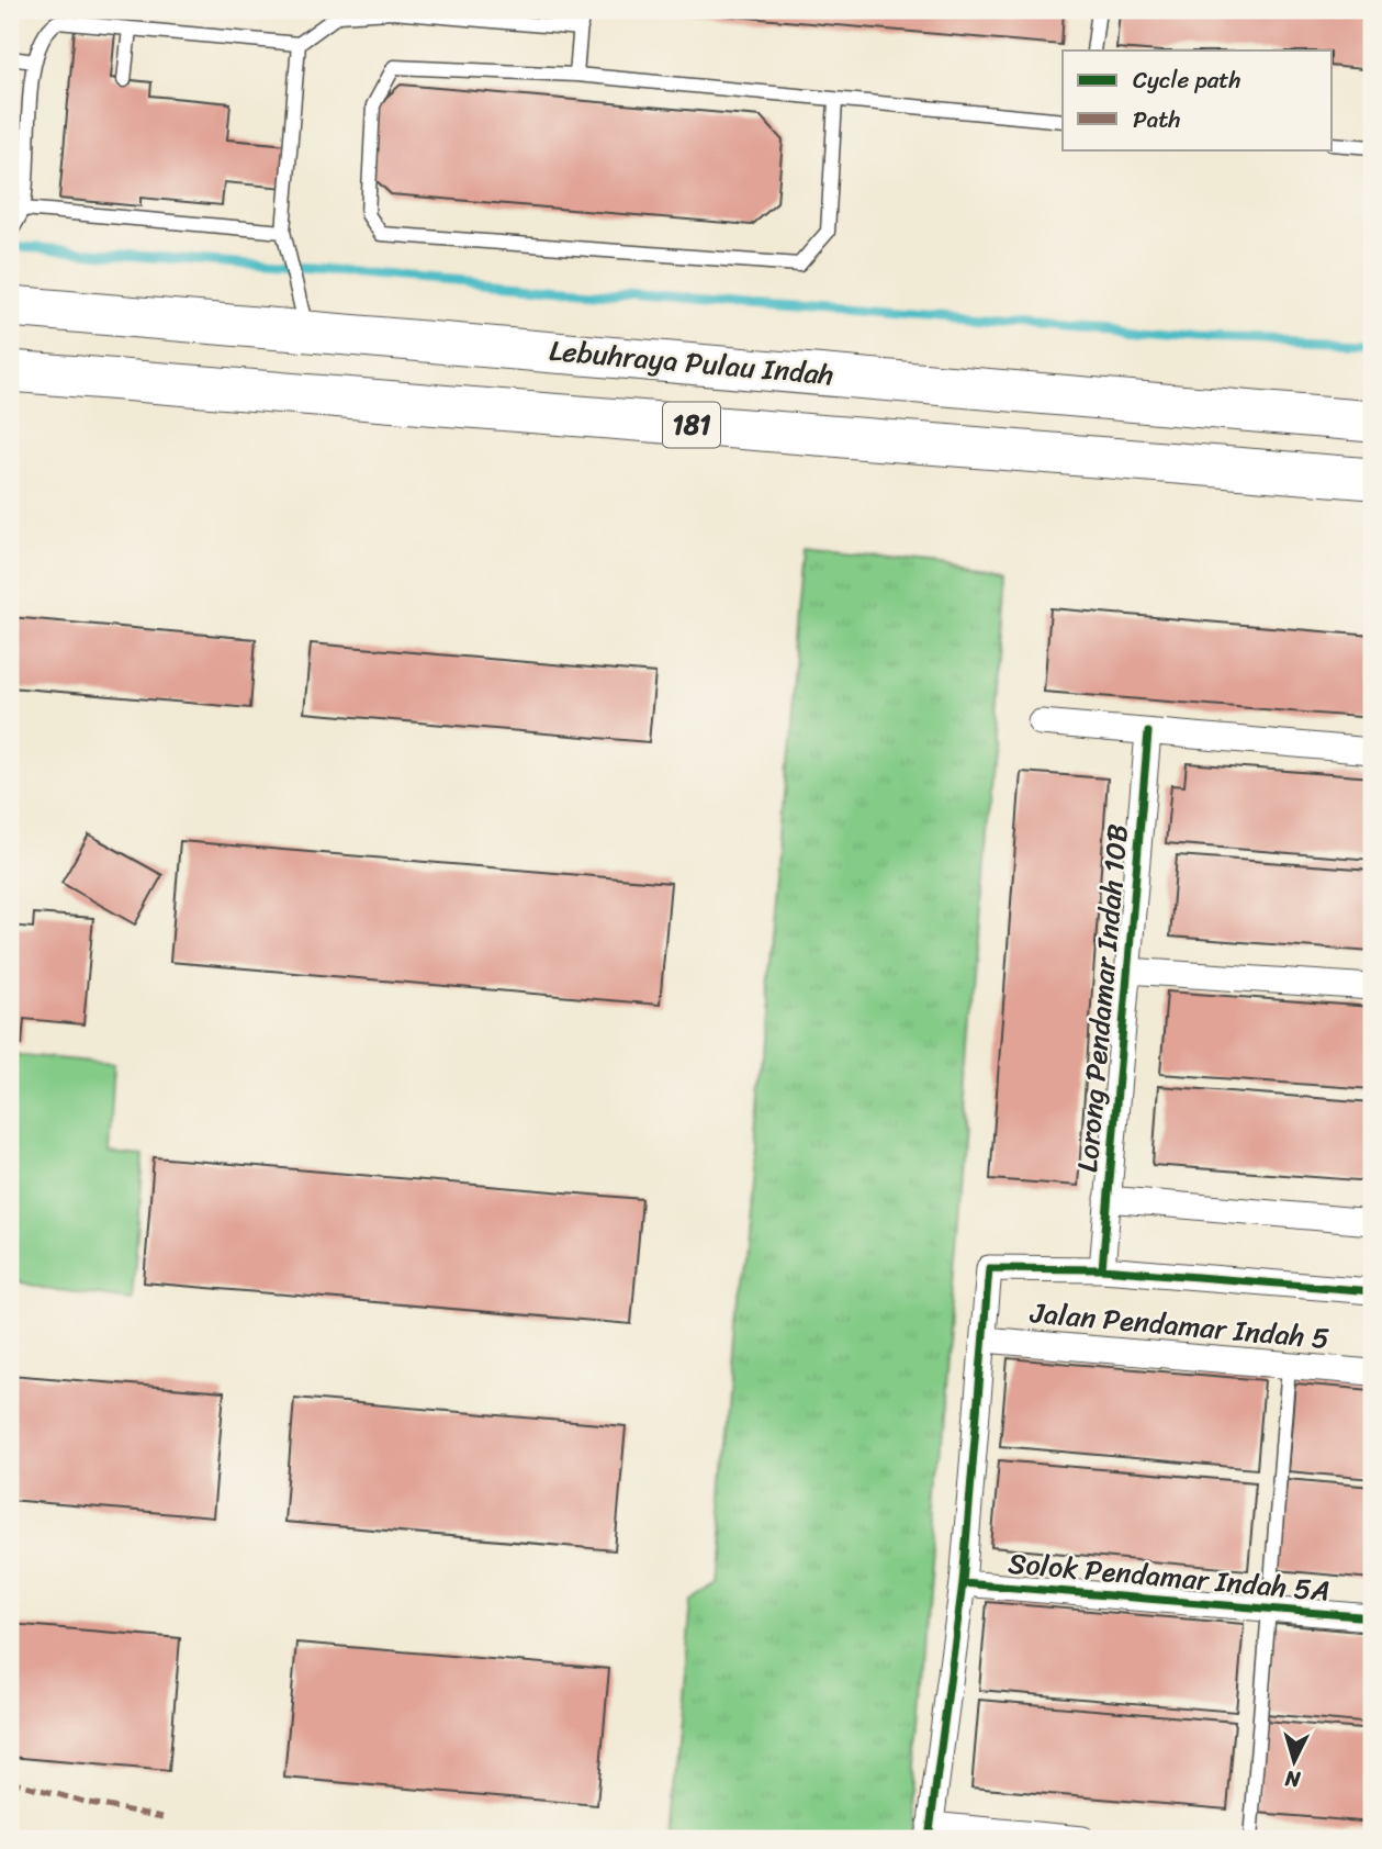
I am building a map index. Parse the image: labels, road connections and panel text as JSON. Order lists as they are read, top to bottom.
{
  "streets": {
    "main road": ["Lebuhraya Pulau Indah", "181"],
    "street": ["Lorong Pendamar Indah 10B", "Jalan Pendamar Indah 5", "Solok Pendamar Indah 5A"]
  },
  "legend": ["Cycle path", "Path"],
  "north": "bottom"
}
